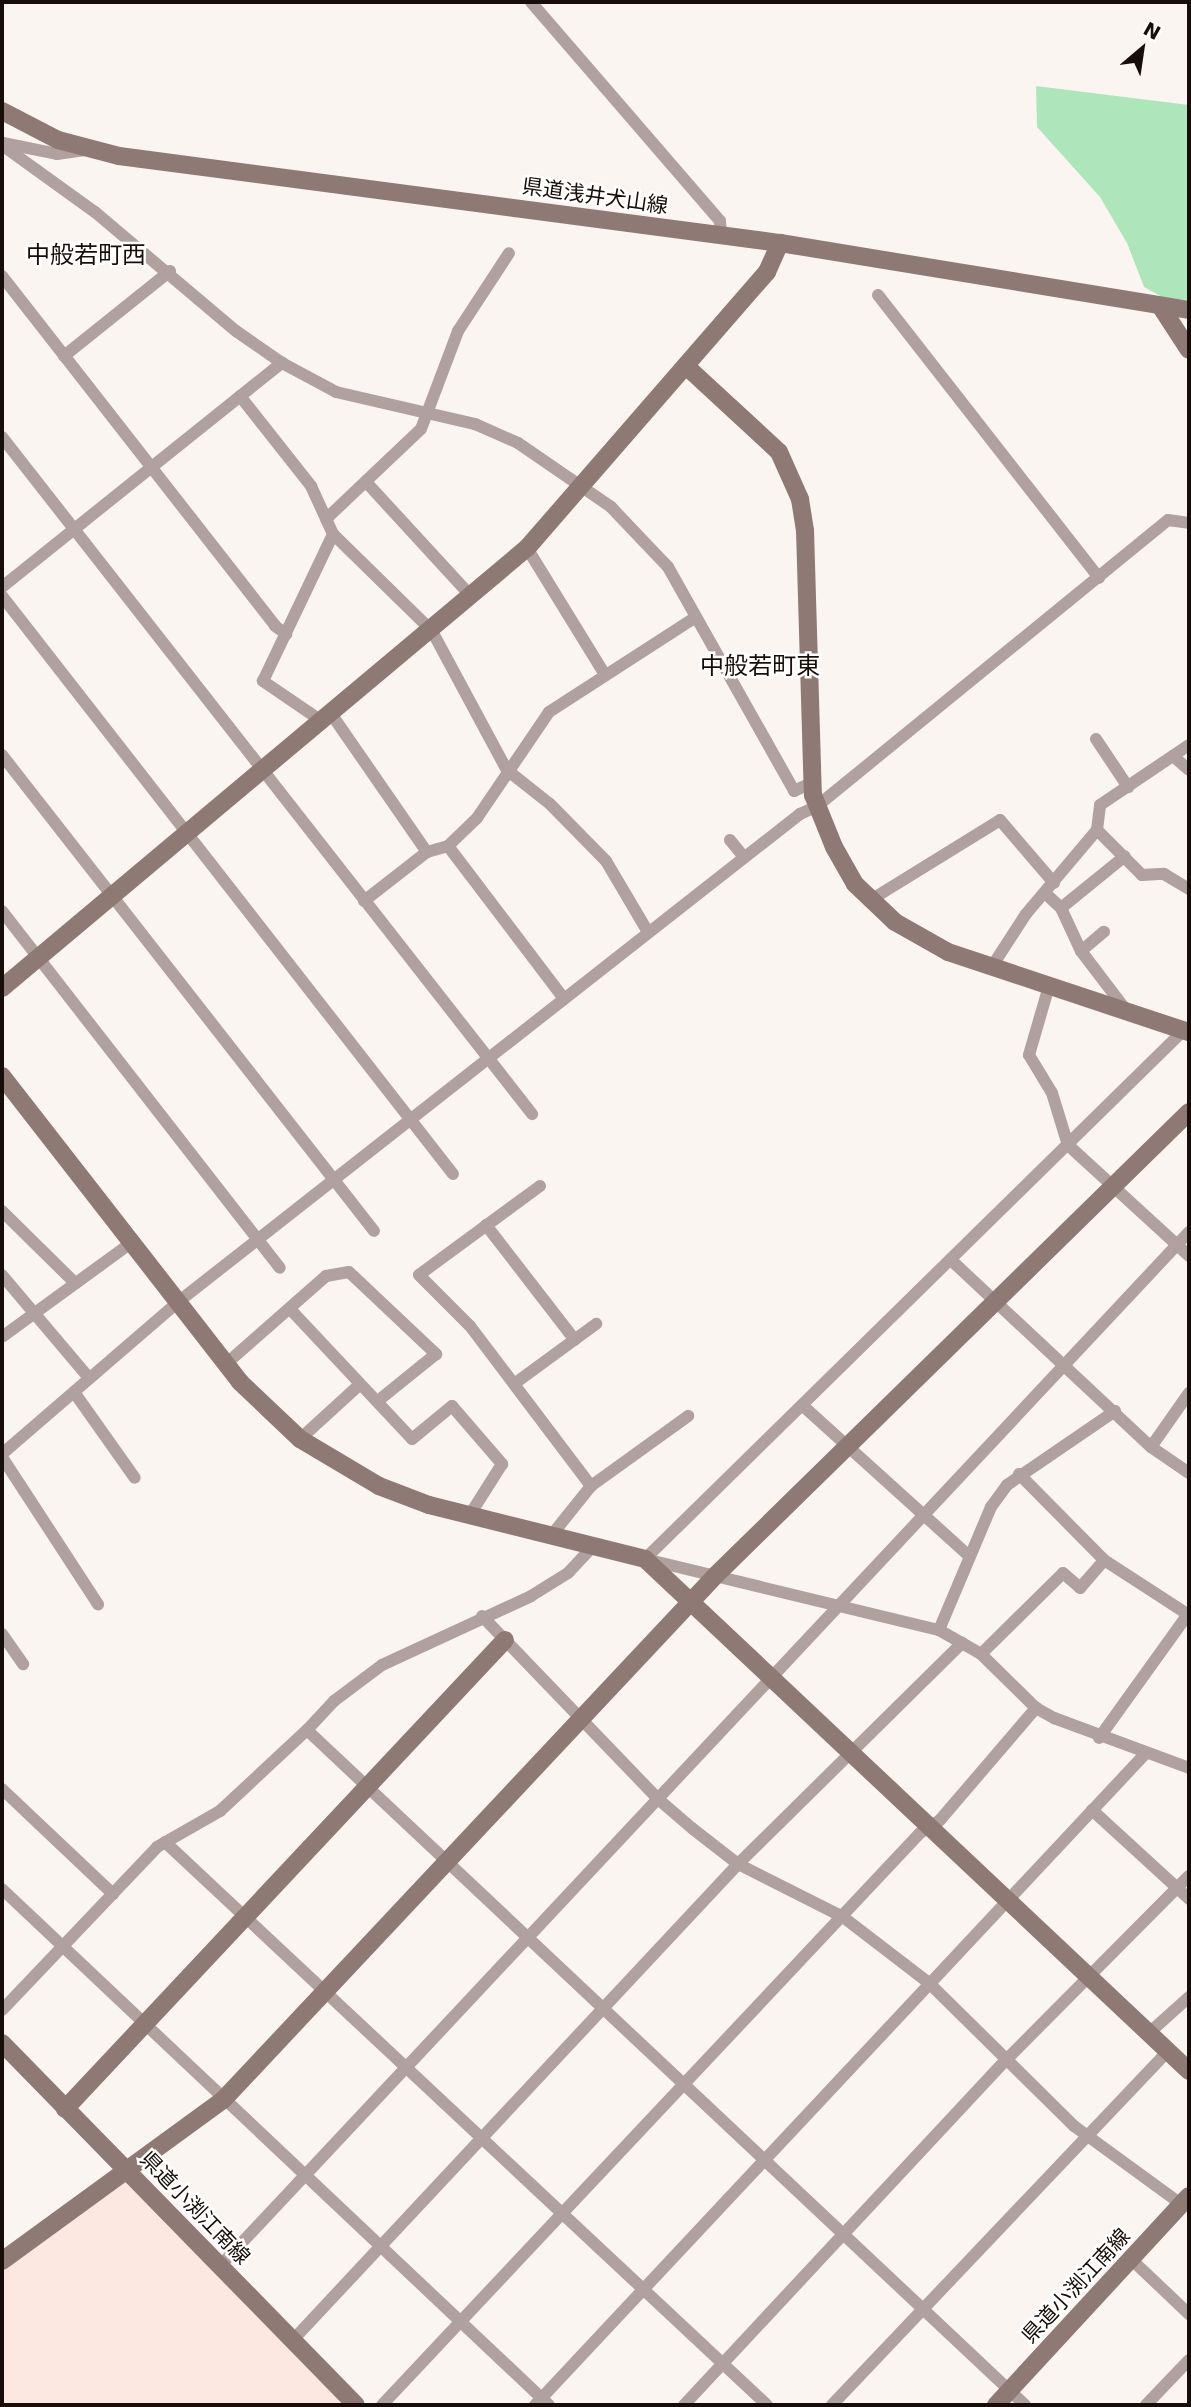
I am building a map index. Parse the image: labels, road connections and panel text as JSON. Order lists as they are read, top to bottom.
{
  "streets": {
    "street": ["県道浅井犬山線", "県道小渕江南線"]
  },
  "districts": ["中般若町西", "中般若町東"],
  "north": "top right"
}
